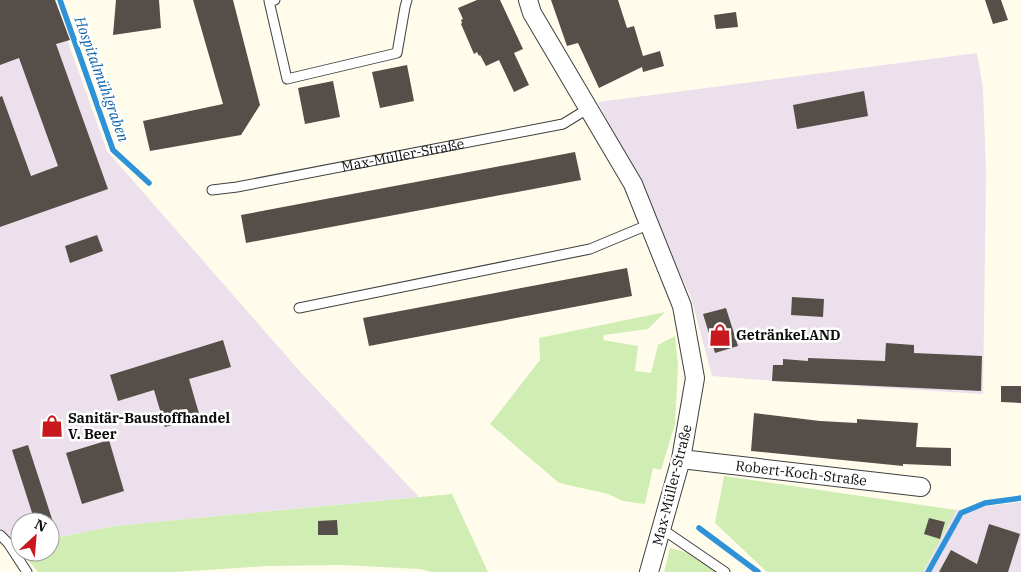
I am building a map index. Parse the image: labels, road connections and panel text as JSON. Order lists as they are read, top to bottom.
{
  "streets": {
    "street": ["Max-Müller-Straße", "Robert-Koch-Straße"]
  },
  "crossings": [
    ["Max-Müller-Straße", "Robert-Koch-Straße"]
  ],
  "water": ["Hospitalmühlgraben"],
  "places": {
    "shop": ["GetränkeLAND", "Sanitär-Baustoffhandel V. Beer"]
  },
  "north": "top right"
}
